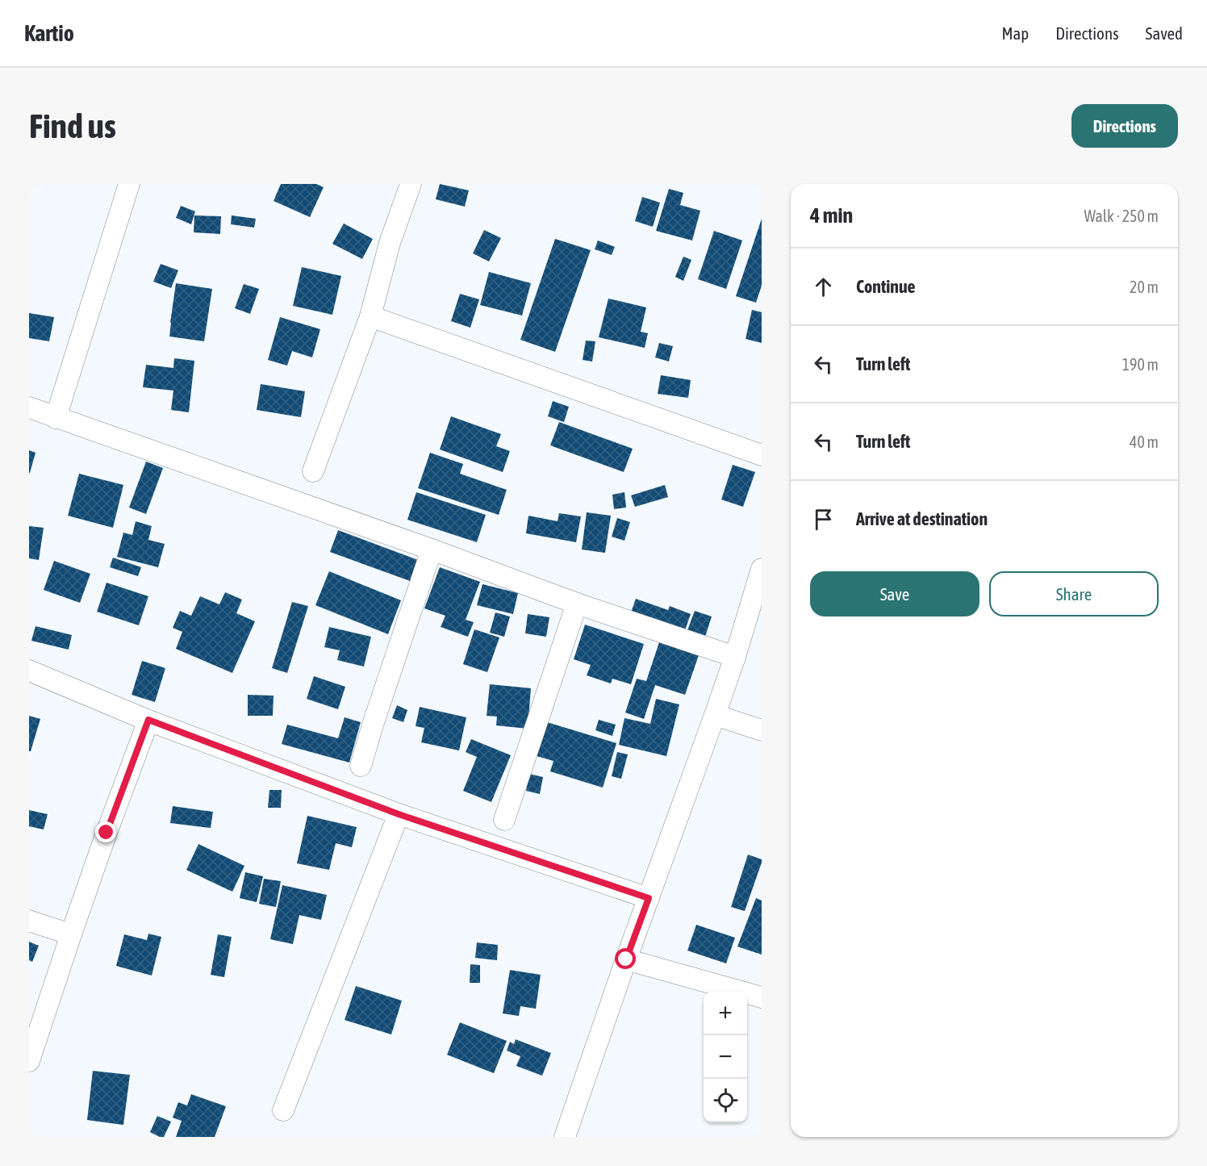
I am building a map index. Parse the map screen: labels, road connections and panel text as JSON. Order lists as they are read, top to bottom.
{
  "page": {
    "header": "Kartio",
    "nav": ["Map", "Directions", "Saved"],
    "buttons": [
      "Directions",
      ["Save", "Share"]
    ],
    "title": "Find us",
    "heading": ["4 min", "Walk · 250 m"],
    "list": [
      ["Continue", "20 m"],
      ["Turn left", "190 m"],
      ["Turn left", "40 m"],
      "Arrive at destination"
    ],
    "map_buttons": ["+", "−"]
  }
}
